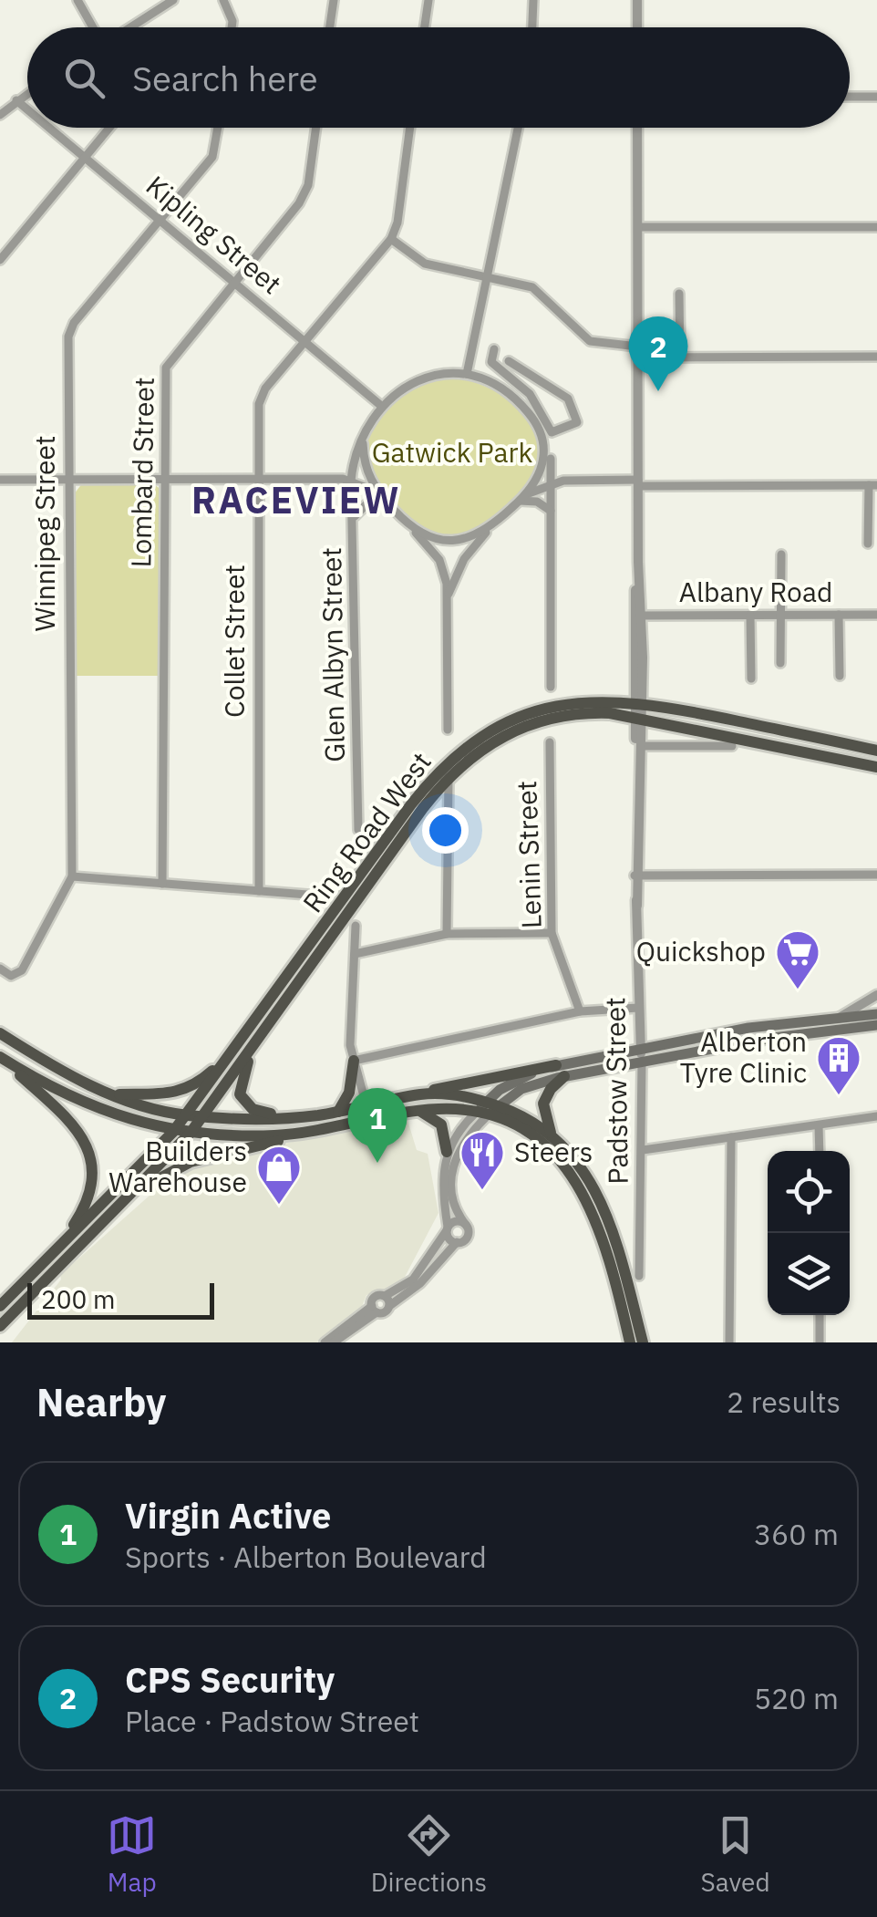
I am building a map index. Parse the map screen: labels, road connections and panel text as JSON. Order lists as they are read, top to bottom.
{
  "streets": {
    "main road": ["Ring Road West"],
    "street": [
      "Kipling Street",
      "Lombard Street",
      "Winnipeg Street",
      "Albany Road",
      "Collet Street",
      "Glen Albyn Street",
      "Lenin Street",
      "Padstow Street"
    ]
  },
  "crossings": [
    ["Kipling Street", "Lombard Street"],
    ["Kipling Street", "Winnipeg Street"],
    ["Kipling Street", "Collet Street"],
    ["Albany Road", "Padstow Street"],
    ["Ring Road West", "Padstow Street"]
  ],
  "districts": ["RACEVIEW"],
  "parks": ["Gatwick Park"],
  "places": {
    "supermarket": ["Quickshop"],
    "building": ["Alberton Tyre Clinic"],
    "restaurant": ["Steers"],
    "shop": ["Builders Warehouse"]
  },
  "scale_bar": "200 m",
  "page": {
    "search": "Search here",
    "pins": ["2", "1"],
    "scale": "200 m",
    "heading": ["Nearby", "2 results"],
    "list": [
      {
        "mark": "1",
        "name": "Virgin Active",
        "note": "Sports · Alberton Boulevard",
        "value": "360 m"
      },
      {
        "mark": "2",
        "name": "CPS Security",
        "note": "Place · Padstow Street",
        "value": "520 m"
      }
    ],
    "nav": ["Map", "Directions", "Saved"]
  }
}
